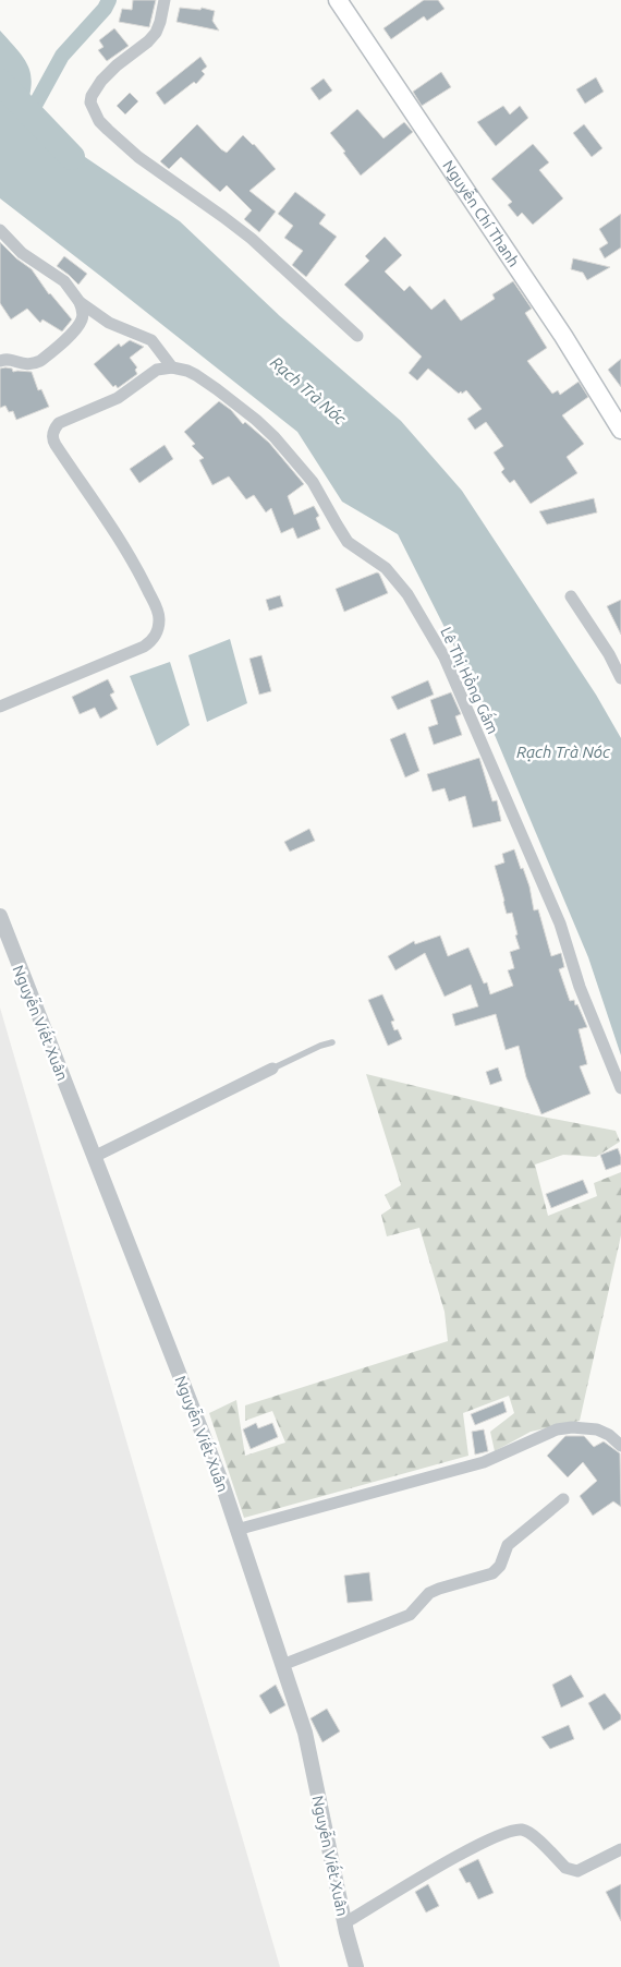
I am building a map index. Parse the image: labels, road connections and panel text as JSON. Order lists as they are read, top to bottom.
{
  "streets": {
    "main road": ["Nguyễn Chí Thanh"],
    "street": ["Lê Thị Hồng Gấm", "Nguyễn Viết Xuân"]
  },
  "water": ["Rạch Trà Nóc"]
}
